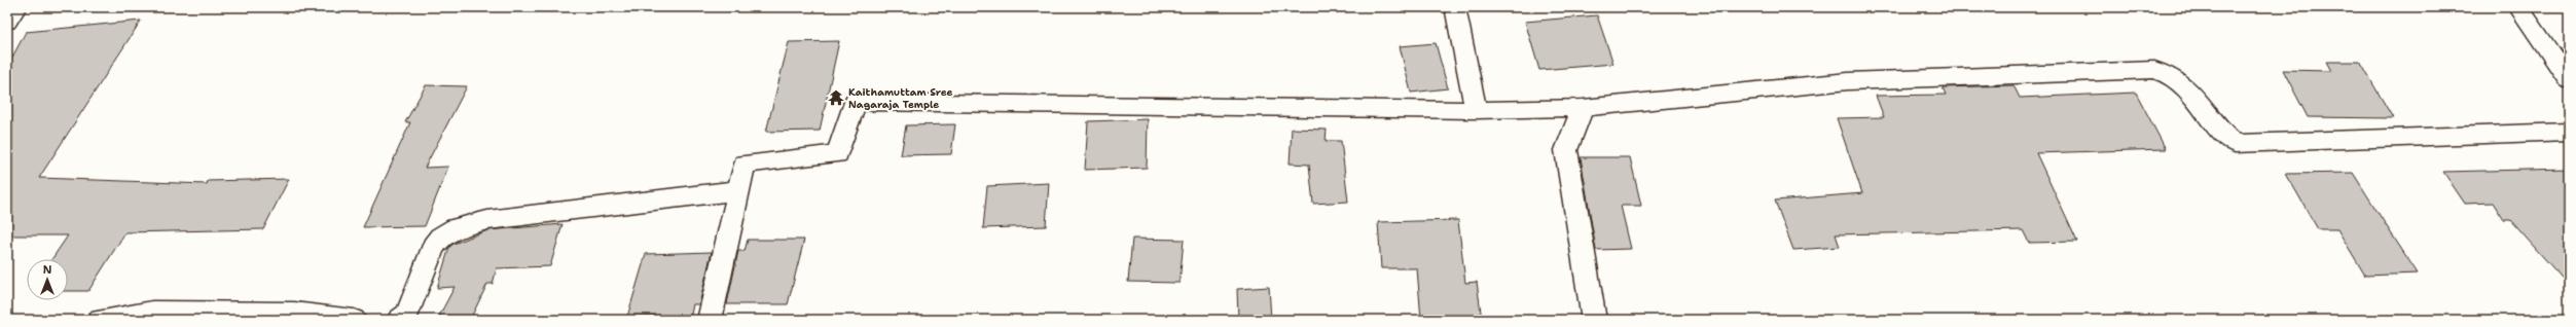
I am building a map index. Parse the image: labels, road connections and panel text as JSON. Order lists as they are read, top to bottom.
{
  "places": {
    "temple": ["Kaithamuttam Sree Nagaraja Temple"]
  },
  "north": "top"
}
